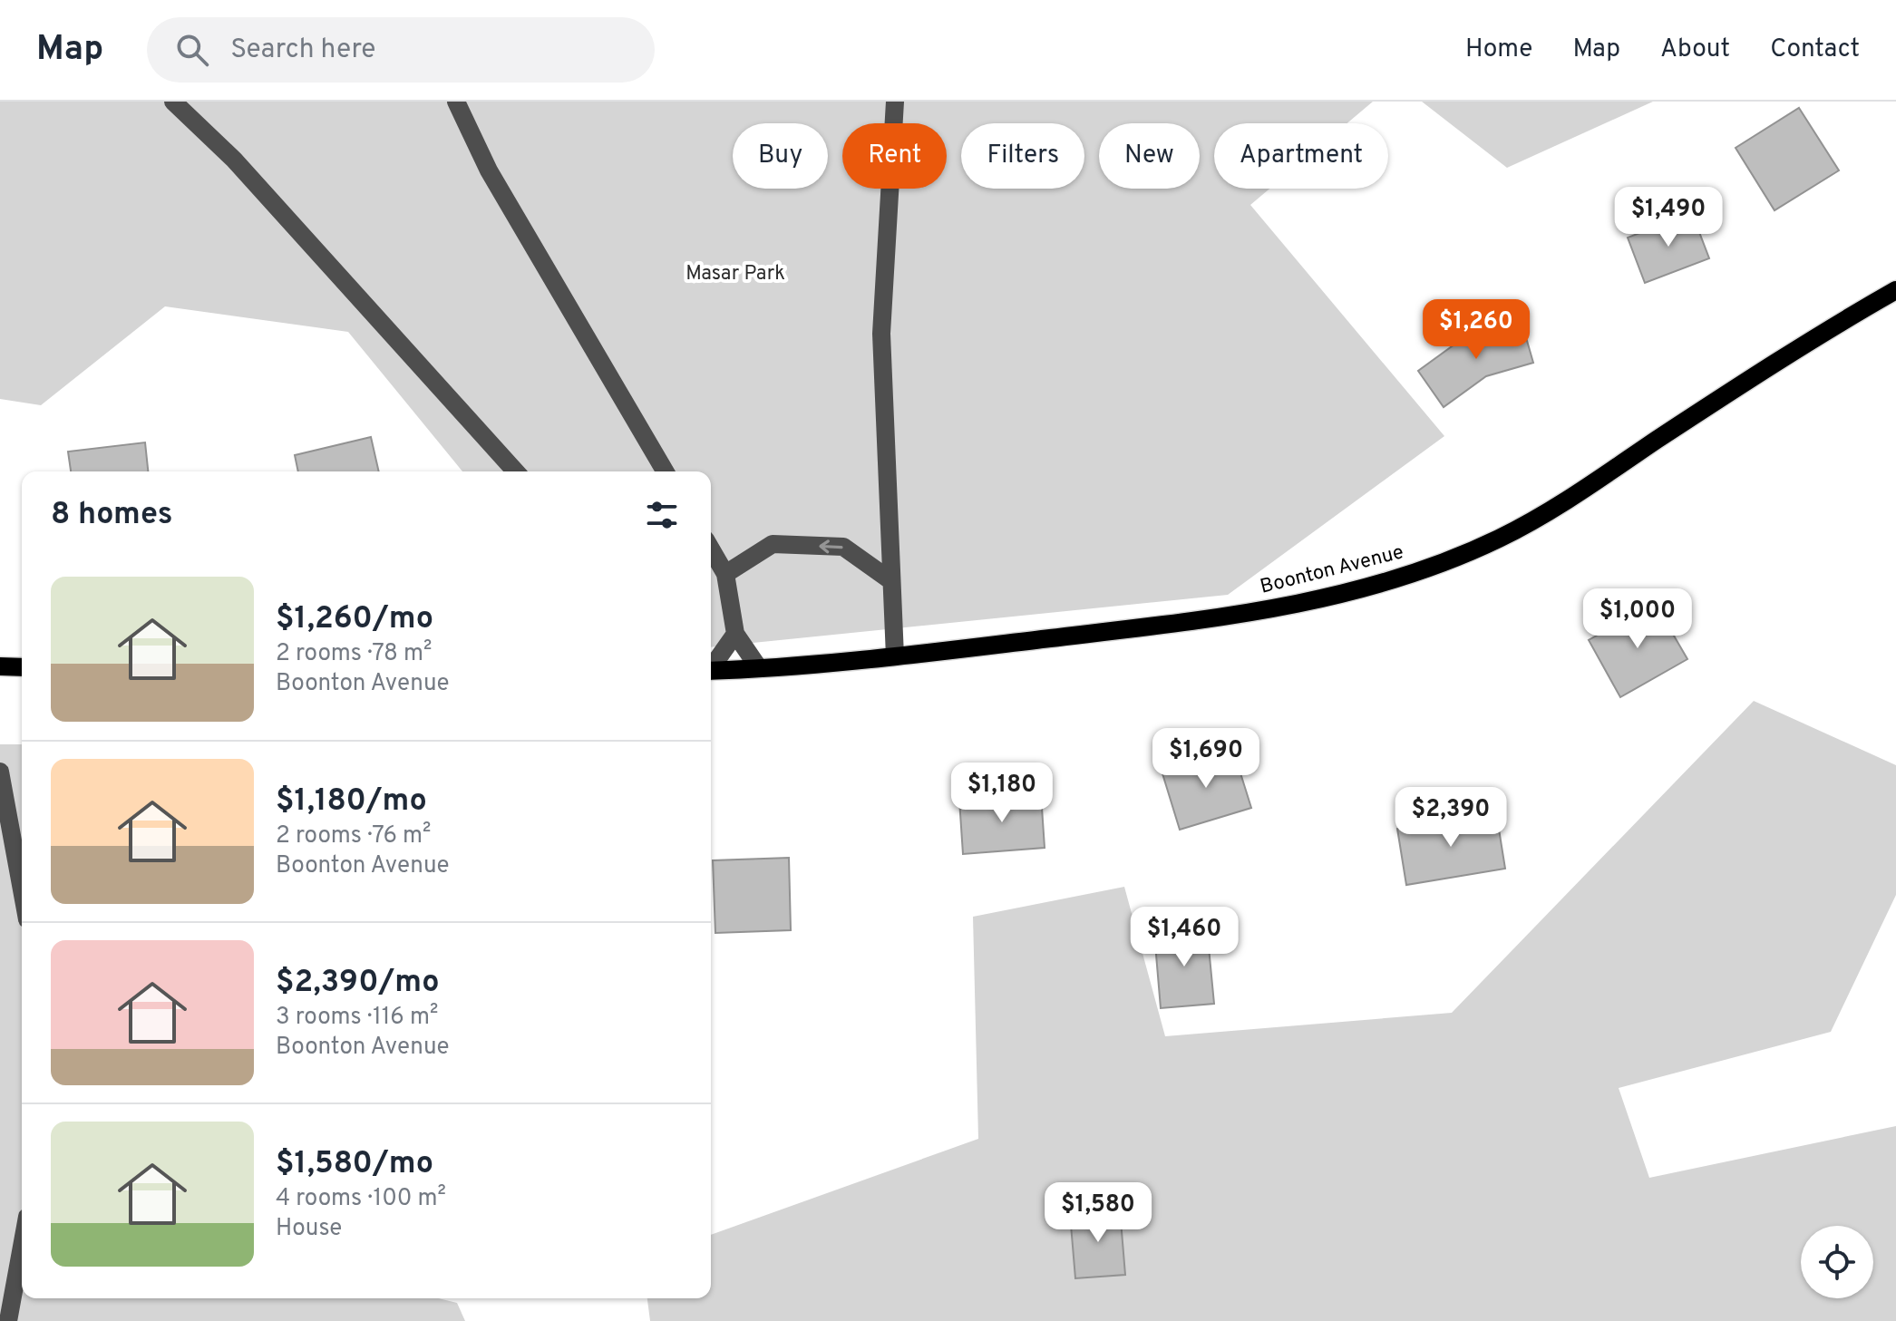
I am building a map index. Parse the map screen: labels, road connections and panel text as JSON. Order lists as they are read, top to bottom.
{
  "streets": {
    "main road": ["Boonton Avenue"]
  },
  "parks": ["Masar Park"],
  "page": {
    "header": "Map",
    "search": "Search here",
    "nav": [
      "Home",
      "Map",
      "About",
      "Contact"
    ],
    "chip": [
      "Buy",
      "Rent",
      "Filters",
      "New",
      "Apartment"
    ],
    "price": [
      "$1,490",
      "$1,260",
      "$1,000",
      "$1,690",
      "$1,180",
      "$2,390",
      "$1,460",
      "$1,580"
    ],
    "heading": "8 homes",
    "list": [
      {
        "name": "$1,260/mo",
        "note": "2 rooms · 78 m² · Boonton Avenue"
      },
      {
        "name": "$1,180/mo",
        "note": "2 rooms · 76 m² · Boonton Avenue"
      },
      {
        "name": "$2,390/mo",
        "note": "3 rooms · 116 m² · Boonton Avenue"
      },
      {
        "name": "$1,580/mo",
        "note": "4 rooms · 100 m² · House"
      }
    ]
  }
}
